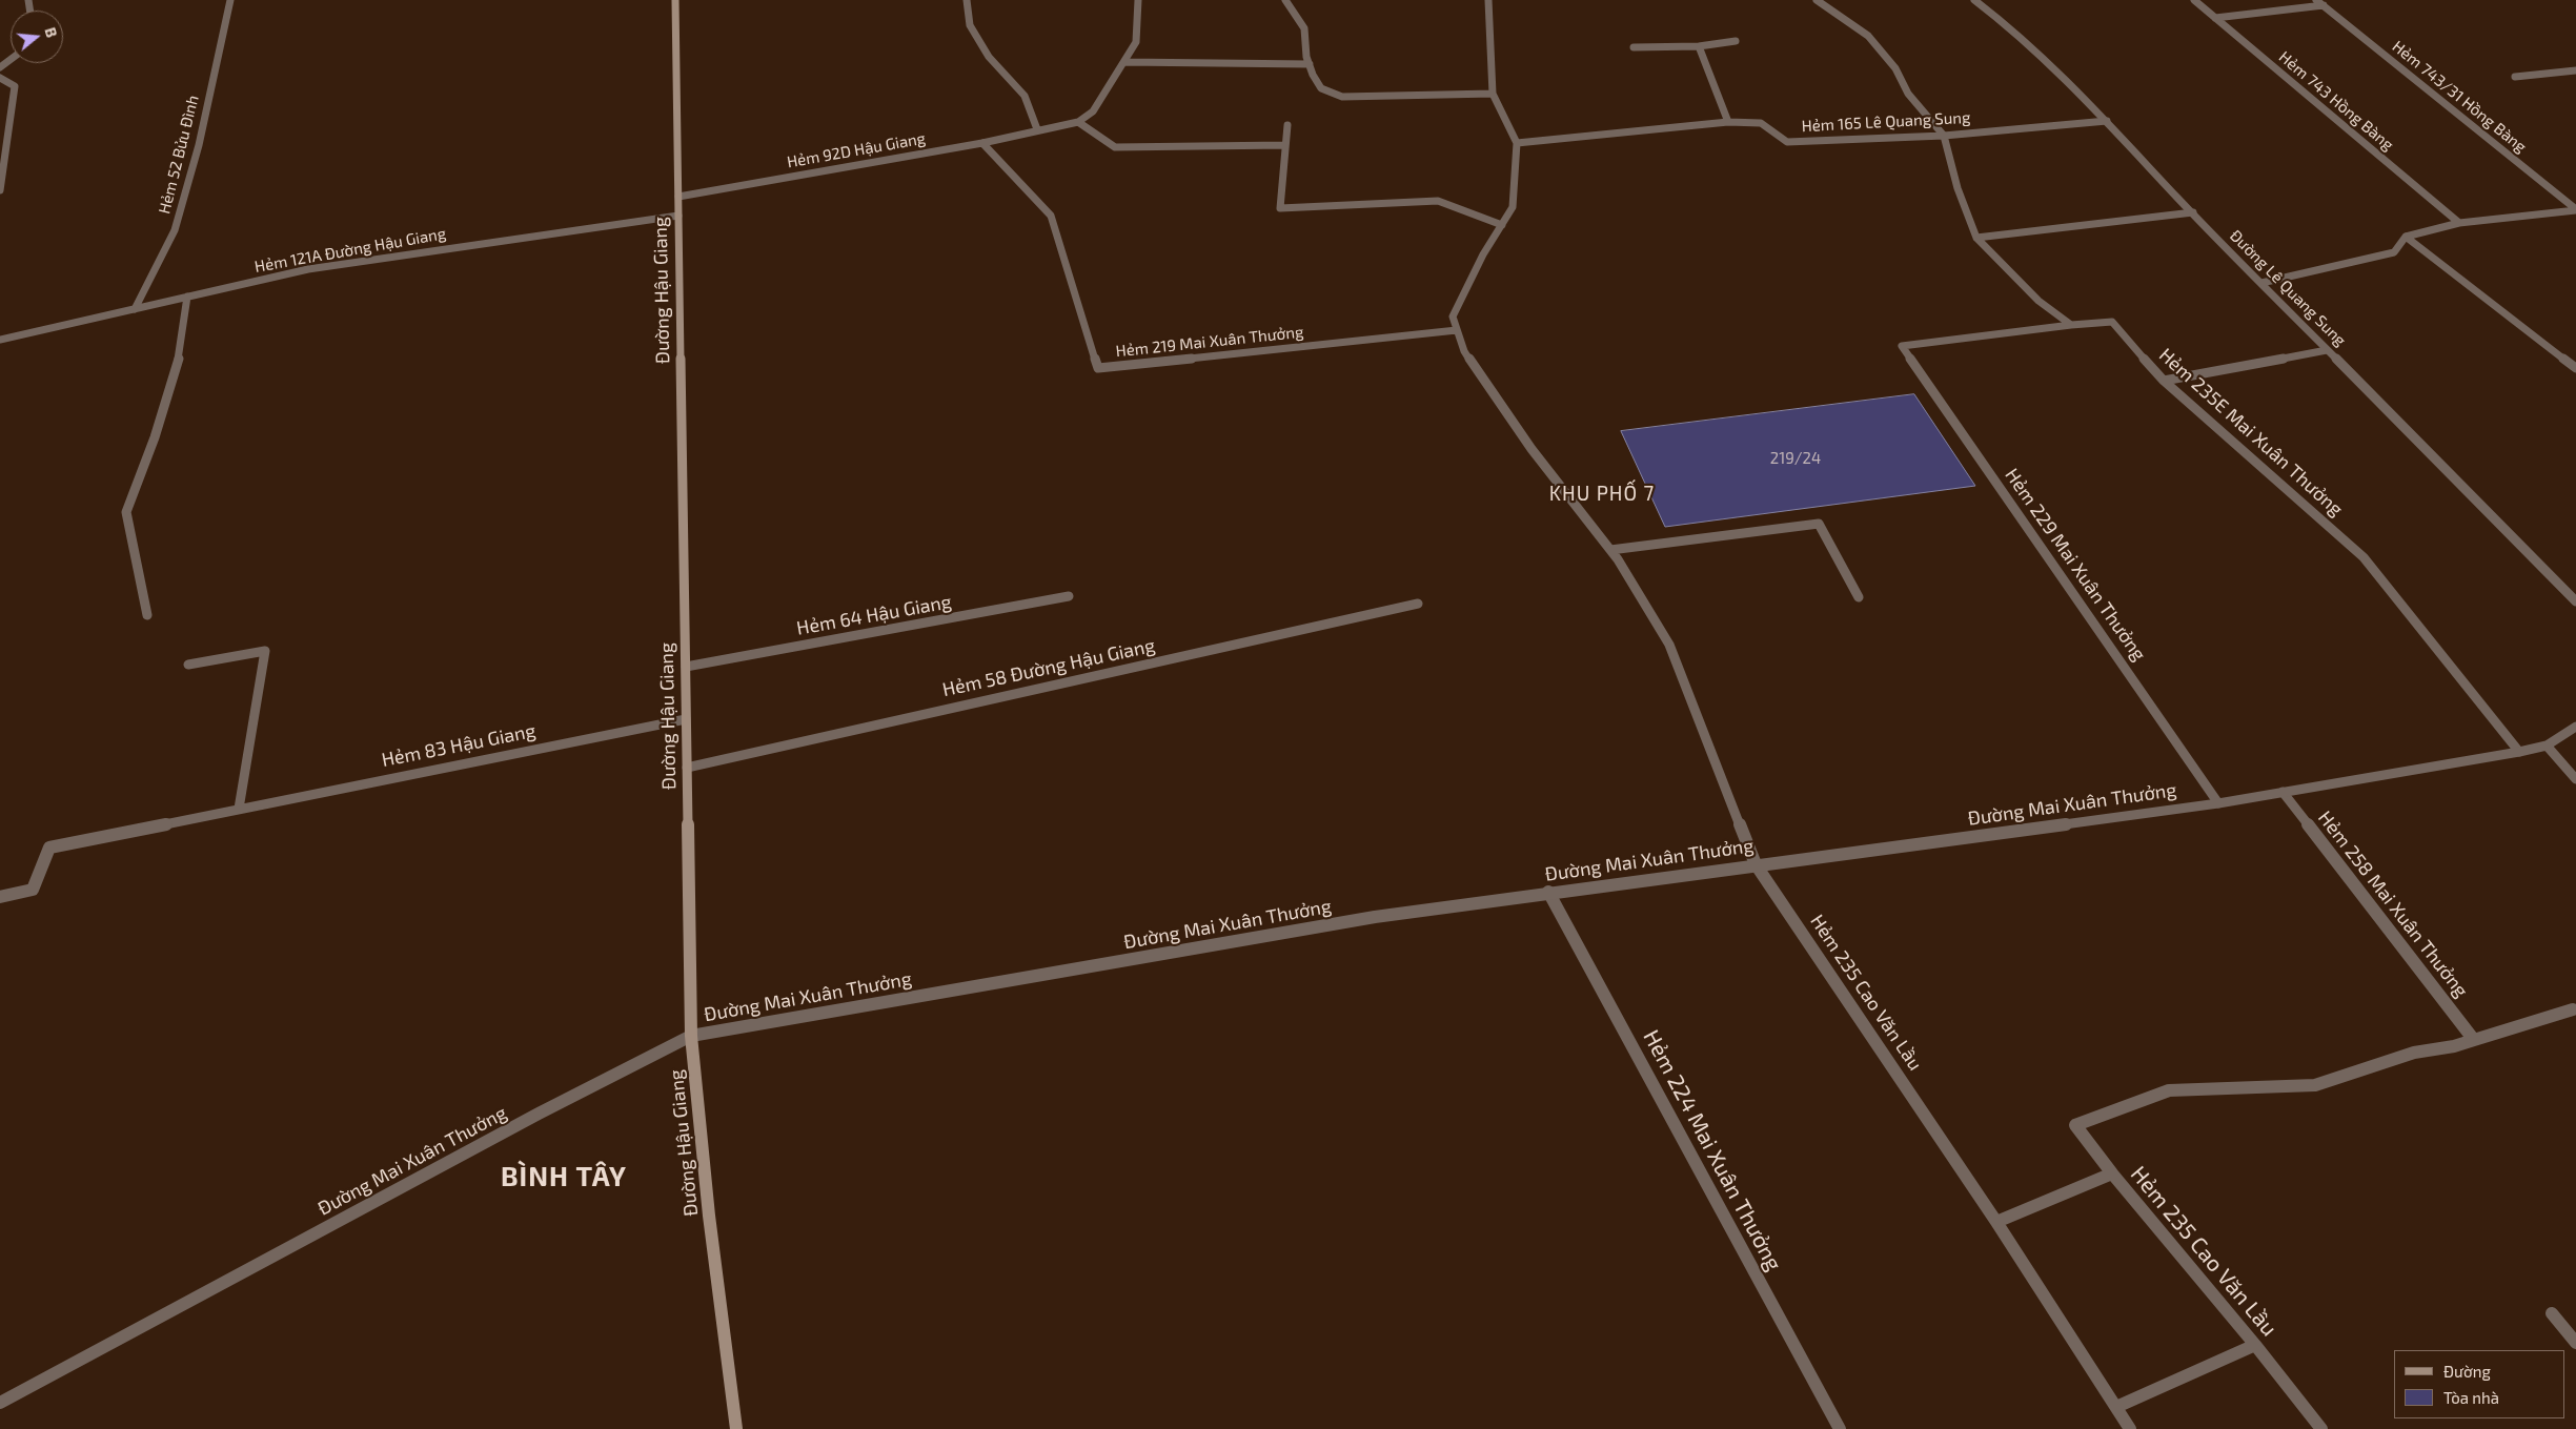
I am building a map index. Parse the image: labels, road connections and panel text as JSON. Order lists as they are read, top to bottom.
{
  "streets": {
    "main road": ["Đường Hậu Giang"],
    "street": [
      "Hẻm 743/31 Hồng Bàng",
      "Hẻm 743 Hồng Bàng",
      "Hẻm 165 Lê Quang Sung",
      "Hẻm 92D Hậu Giang",
      "Hẻm 52 Bửu Đình",
      "Hẻm 121A Đường Hậu Giang",
      "Đường Lê Quang Sung",
      "Hẻm 219 Mai Xuân Thưởng",
      "Hẻm 235E Mai Xuân Thưởng",
      "Hẻm 229 Mai Xuân Thưởng",
      "Hẻm 64 Hậu Giang",
      "Hẻm 58 Đường Hậu Giang",
      "Hẻm 83 Hậu Giang",
      "Đường Mai Xuân Thưởng",
      "Hẻm 258 Mai Xuân Thưởng",
      "Hẻm 235 Cao Văn Lầu",
      "Hẻm 224 Mai Xuân Thưởng"
    ]
  },
  "crossings": [
    ["Hẻm 165 Lê Quang Sung", "Đường Lê Quang Sung"],
    ["Hẻm 92D Hậu Giang", "Đường Hậu Giang"],
    ["Hẻm 92D Hậu Giang", "Hẻm 219 Mai Xuân Thưởng"],
    ["Hẻm 52 Bửu Đình", "Hẻm 121A Đường Hậu Giang"],
    ["Hẻm 121A Đường Hậu Giang", "Đường Hậu Giang"],
    ["Đường Hậu Giang", "Hẻm 64 Hậu Giang"],
    ["Đường Hậu Giang", "Hẻm 58 Đường Hậu Giang"],
    ["Đường Hậu Giang", "Hẻm 83 Hậu Giang"],
    ["Đường Hậu Giang", "Đường Mai Xuân Thưởng"],
    ["Hẻm 235E Mai Xuân Thưởng", "Hẻm 229 Mai Xuân Thưởng"],
    ["Hẻm 235E Mai Xuân Thưởng", "Đường Mai Xuân Thưởng"],
    ["Hẻm 229 Mai Xuân Thưởng", "Đường Mai Xuân Thưởng"],
    ["Đường Mai Xuân Thưởng", "Hẻm 258 Mai Xuân Thưởng"],
    ["Đường Mai Xuân Thưởng", "Hẻm 235 Cao Văn Lầu"],
    ["Đường Mai Xuân Thưởng", "Hẻm 224 Mai Xuân Thưởng"]
  ],
  "districts": ["KHU PHỐ 7", "BÌNH TÂY"],
  "house_numbers": ["219/24"],
  "legend": ["Đường", "Tòa nhà"],
  "north": "right"
}
